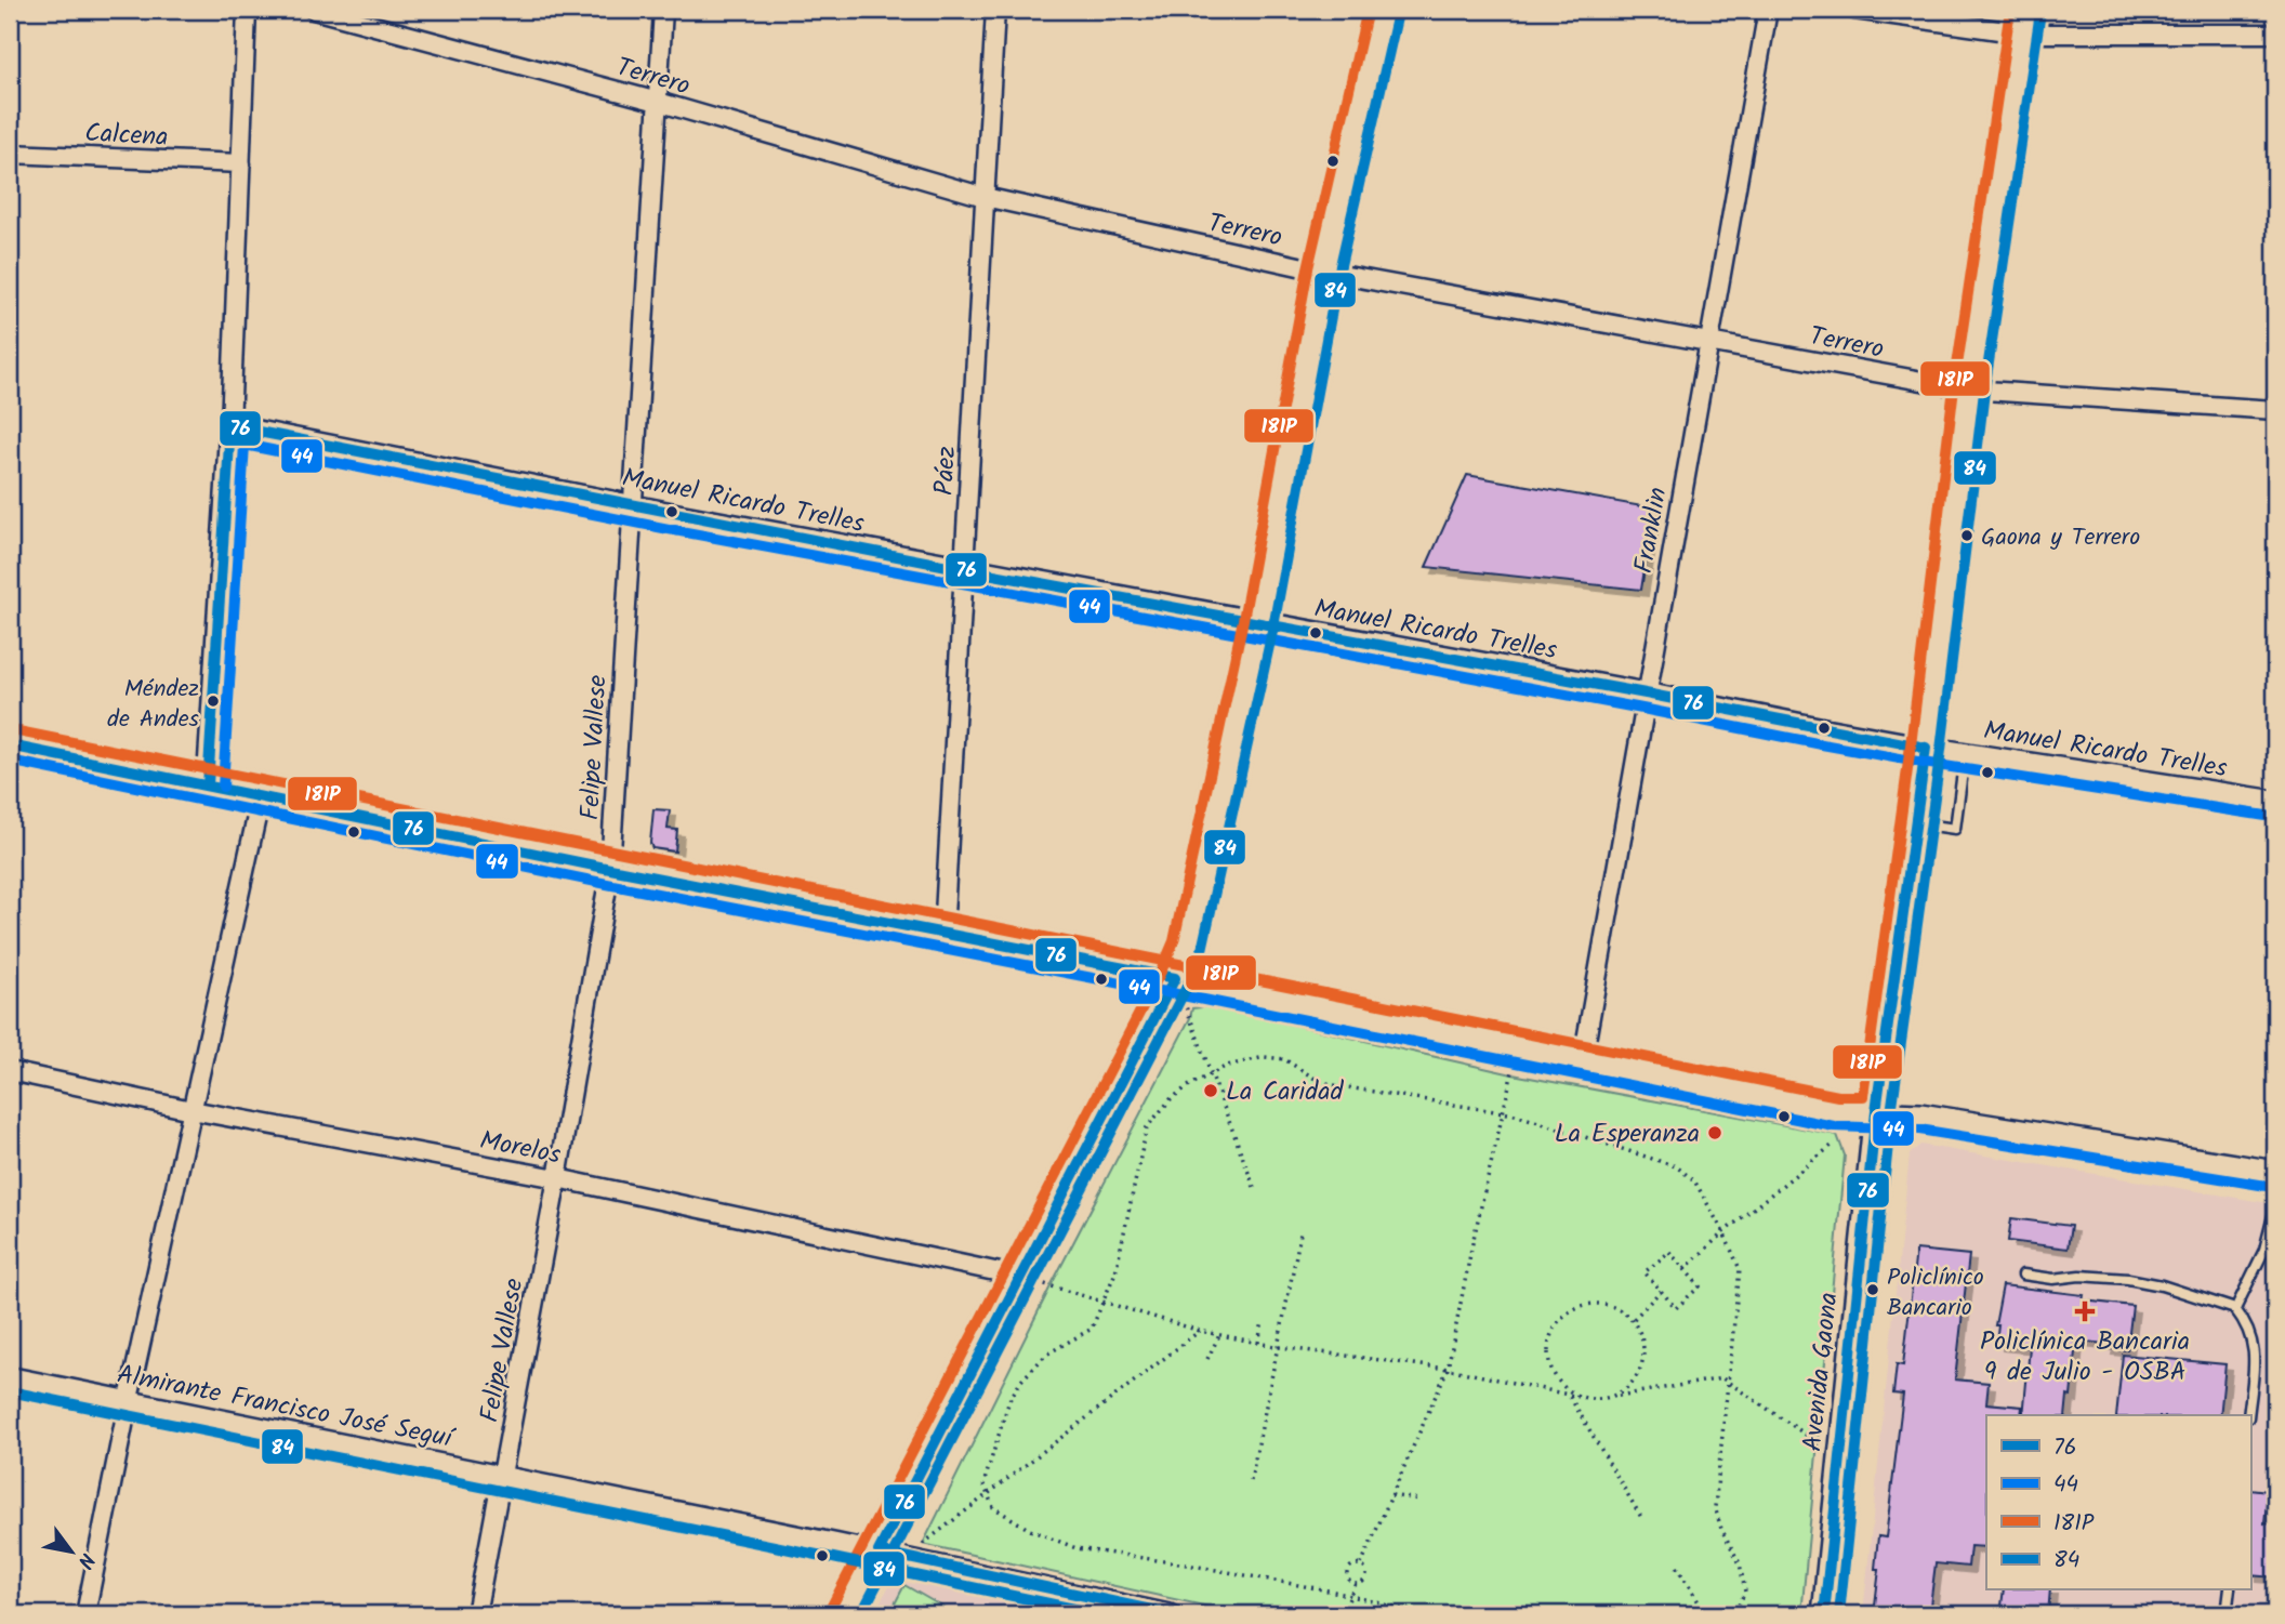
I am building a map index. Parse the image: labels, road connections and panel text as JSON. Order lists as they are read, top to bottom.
{
  "streets": {
    "main road": ["Avenida Gaona"],
    "street": [
      "Terrero",
      "Calcena",
      "Páez",
      "Manuel Ricardo Trelles",
      "Franklin",
      "Felipe Vallese",
      "Morelos",
      "Almirante Francisco José Seguí"
    ]
  },
  "crossings": [
    ["Terrero", "Páez"],
    ["Terrero", "Franklin"],
    ["Terrero", "Felipe Vallese"],
    ["Terrero", "Avenida Gaona"],
    ["Páez", "Manuel Ricardo Trelles"],
    ["Manuel Ricardo Trelles", "Franklin"],
    ["Manuel Ricardo Trelles", "Felipe Vallese"],
    ["Manuel Ricardo Trelles", "Avenida Gaona"],
    ["Felipe Vallese", "Morelos"],
    ["Felipe Vallese", "Almirante Francisco José Seguí"]
  ],
  "places": {
    "other": [
      "Gaona y Terrero",
      "Méndez de Andes",
      "La Caridad",
      "La Esperanza",
      "Policlínico Bancario"
    ],
    "health": ["Policlínica Bancaria 9 de Julio - OSBA"]
  },
  "lines": [
    "transit line 181P",
    "transit line 84",
    "transit line 76",
    "transit line 44"
  ],
  "legend": [
    "76",
    "44",
    "181P",
    "84"
  ],
  "north": "bottom right"
}
